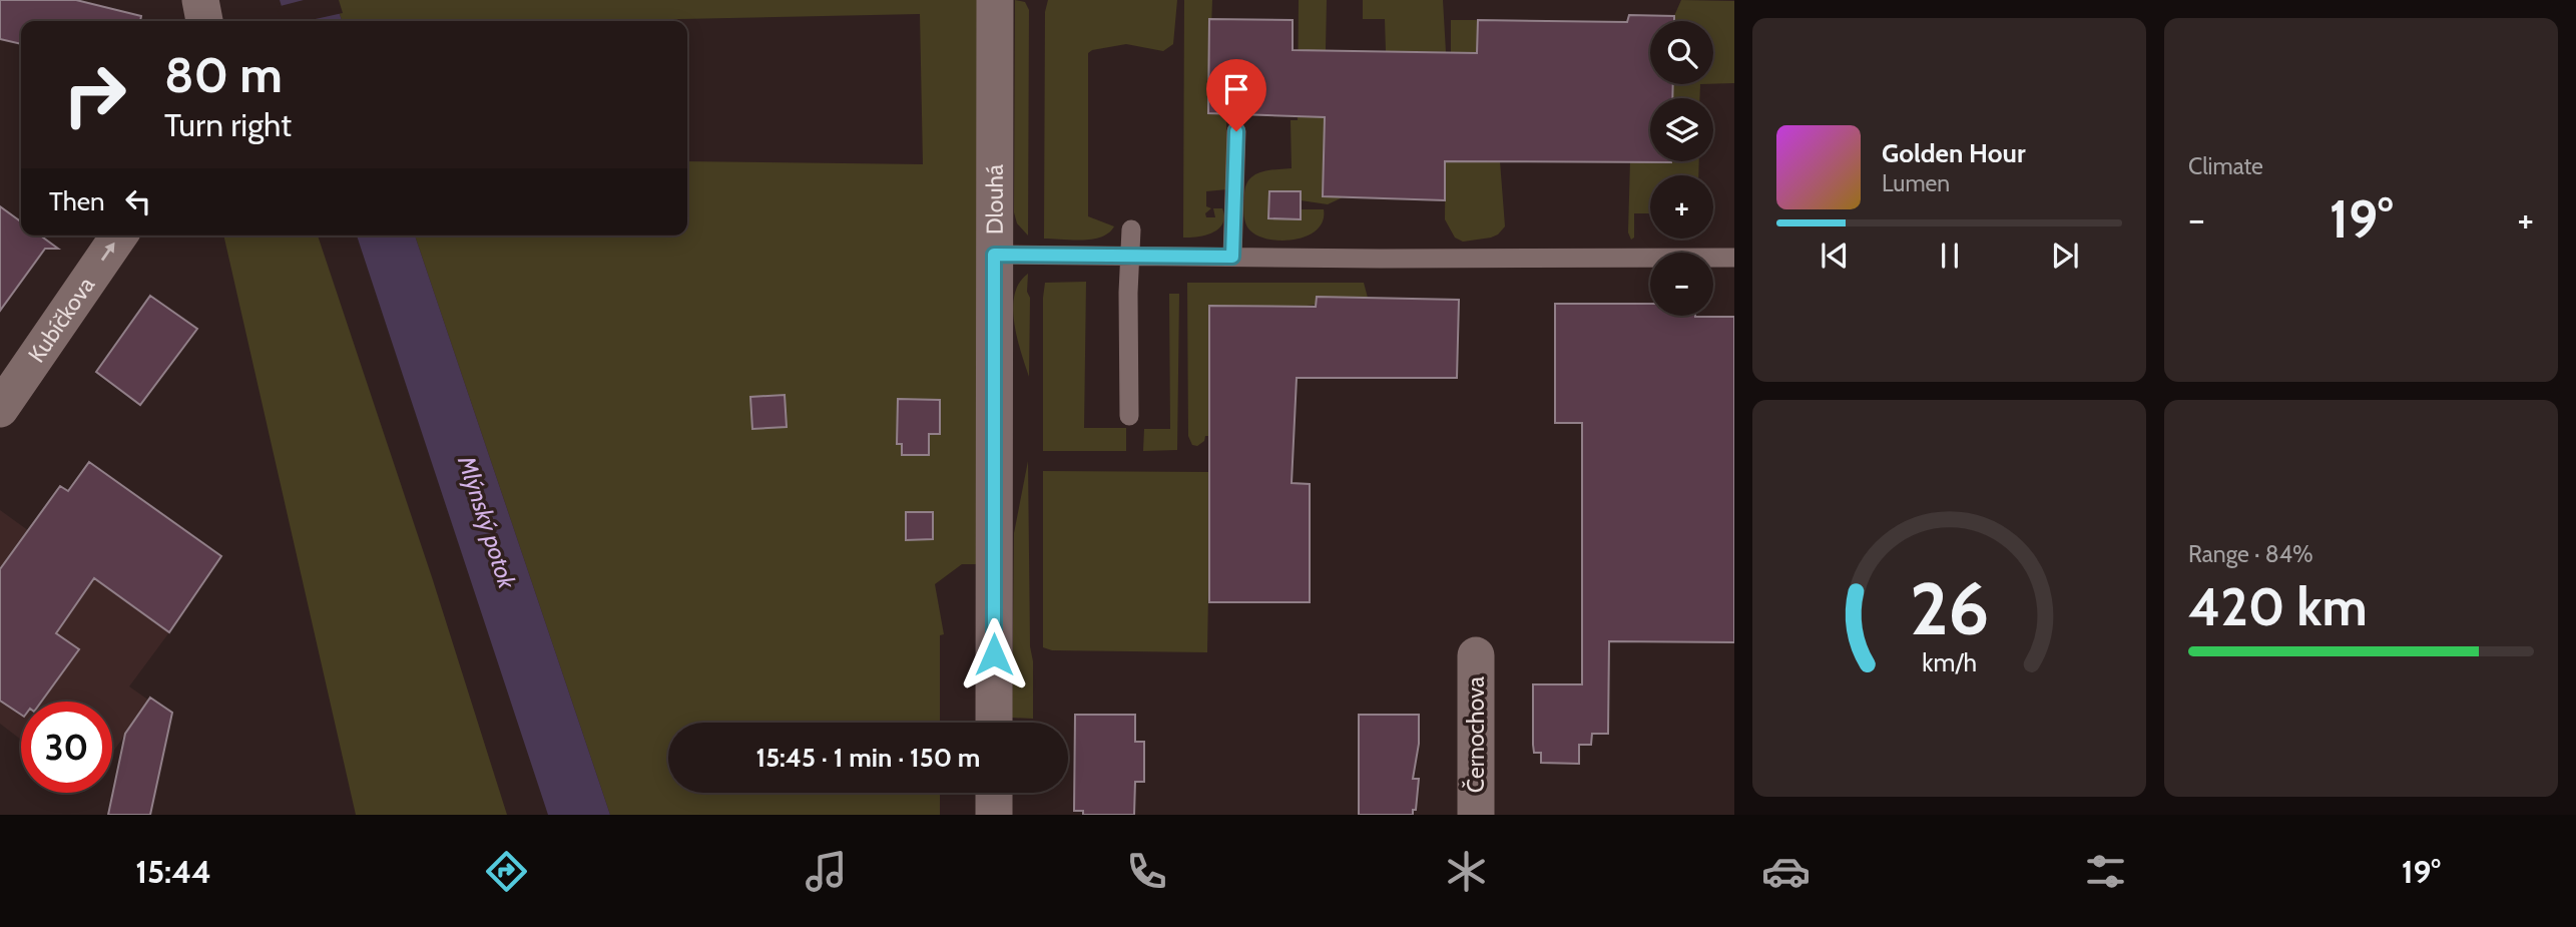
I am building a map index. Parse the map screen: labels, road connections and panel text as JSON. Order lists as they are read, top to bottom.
{
  "streets": {
    "street": ["Dlouhá", "Kubíčkova", "Černochova"]
  },
  "one_way": ["Kubíčkova"],
  "water": ["Mlýnský potok"],
  "page": {
    "tile": [
      "Climate",
      ["Range · 84%", "420 km"]
    ],
    "map_buttons": ["+", "−"],
    "turn": ["80 m", "Turn right"],
    "song": ["Golden Hour", "Lumen"],
    "then": "Then",
    "heat": ["−", "19°", "+"],
    "limit": "30",
    "trip": "15:45 · 1 min · 150 m",
    "tabs": ["15:44", "19°"],
    "gauge": ["26", "km/h"]
  }
}
